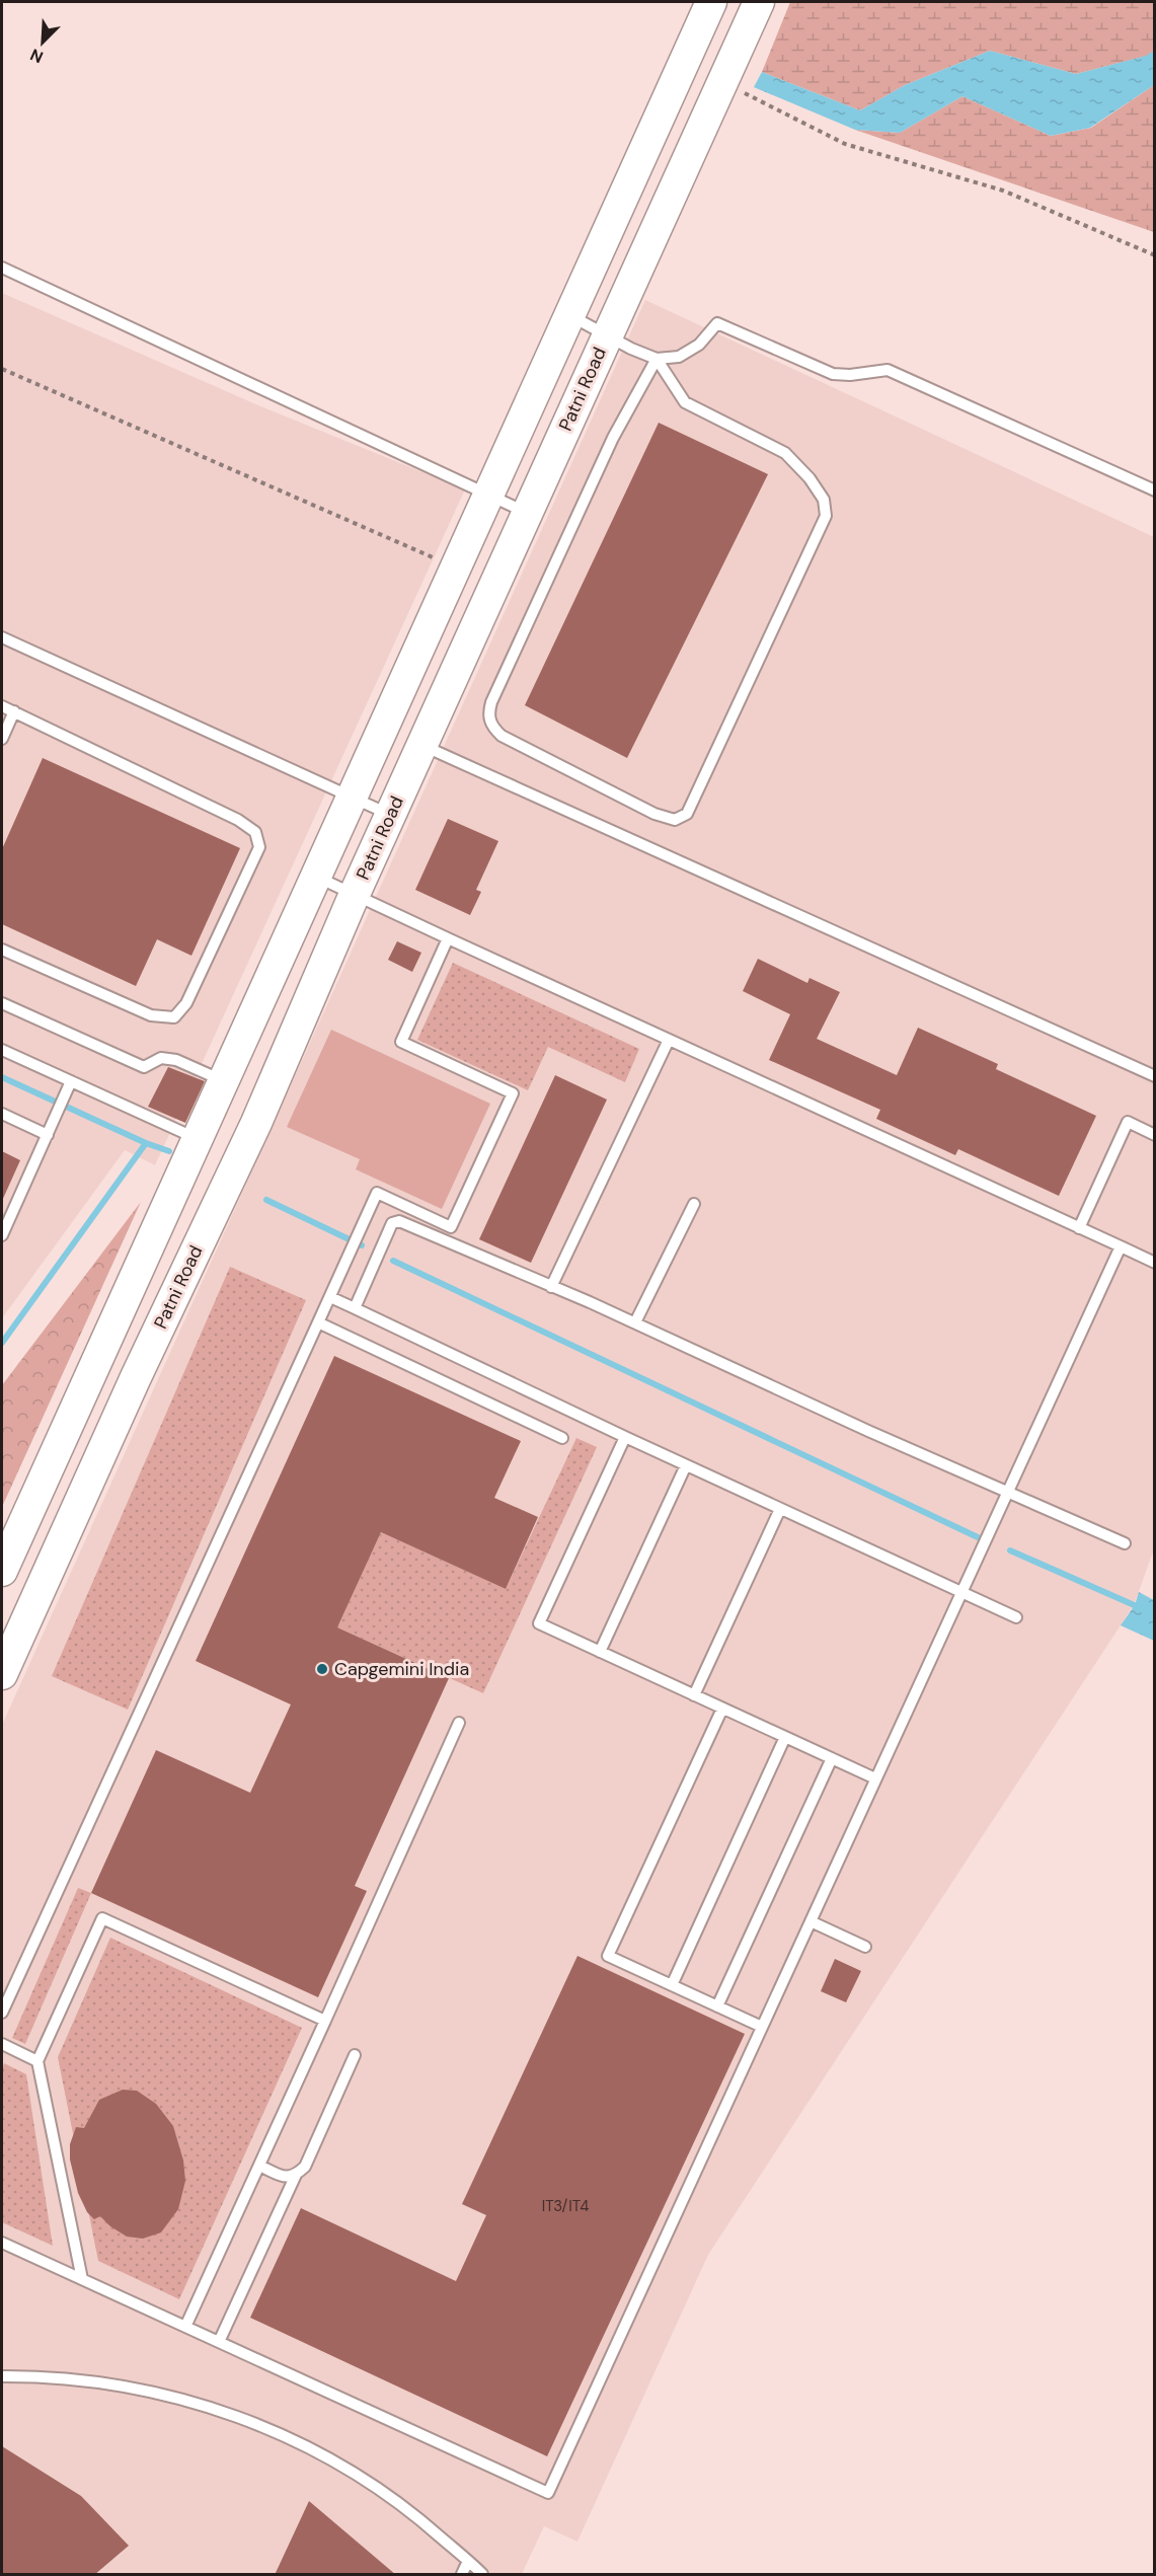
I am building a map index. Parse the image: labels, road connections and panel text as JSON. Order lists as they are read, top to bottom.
{
  "streets": {
    "main road": ["Patni Road"]
  },
  "places": ["Capgemini India"],
  "house_numbers": ["IT3/IT4"],
  "north": "bottom left"
}
